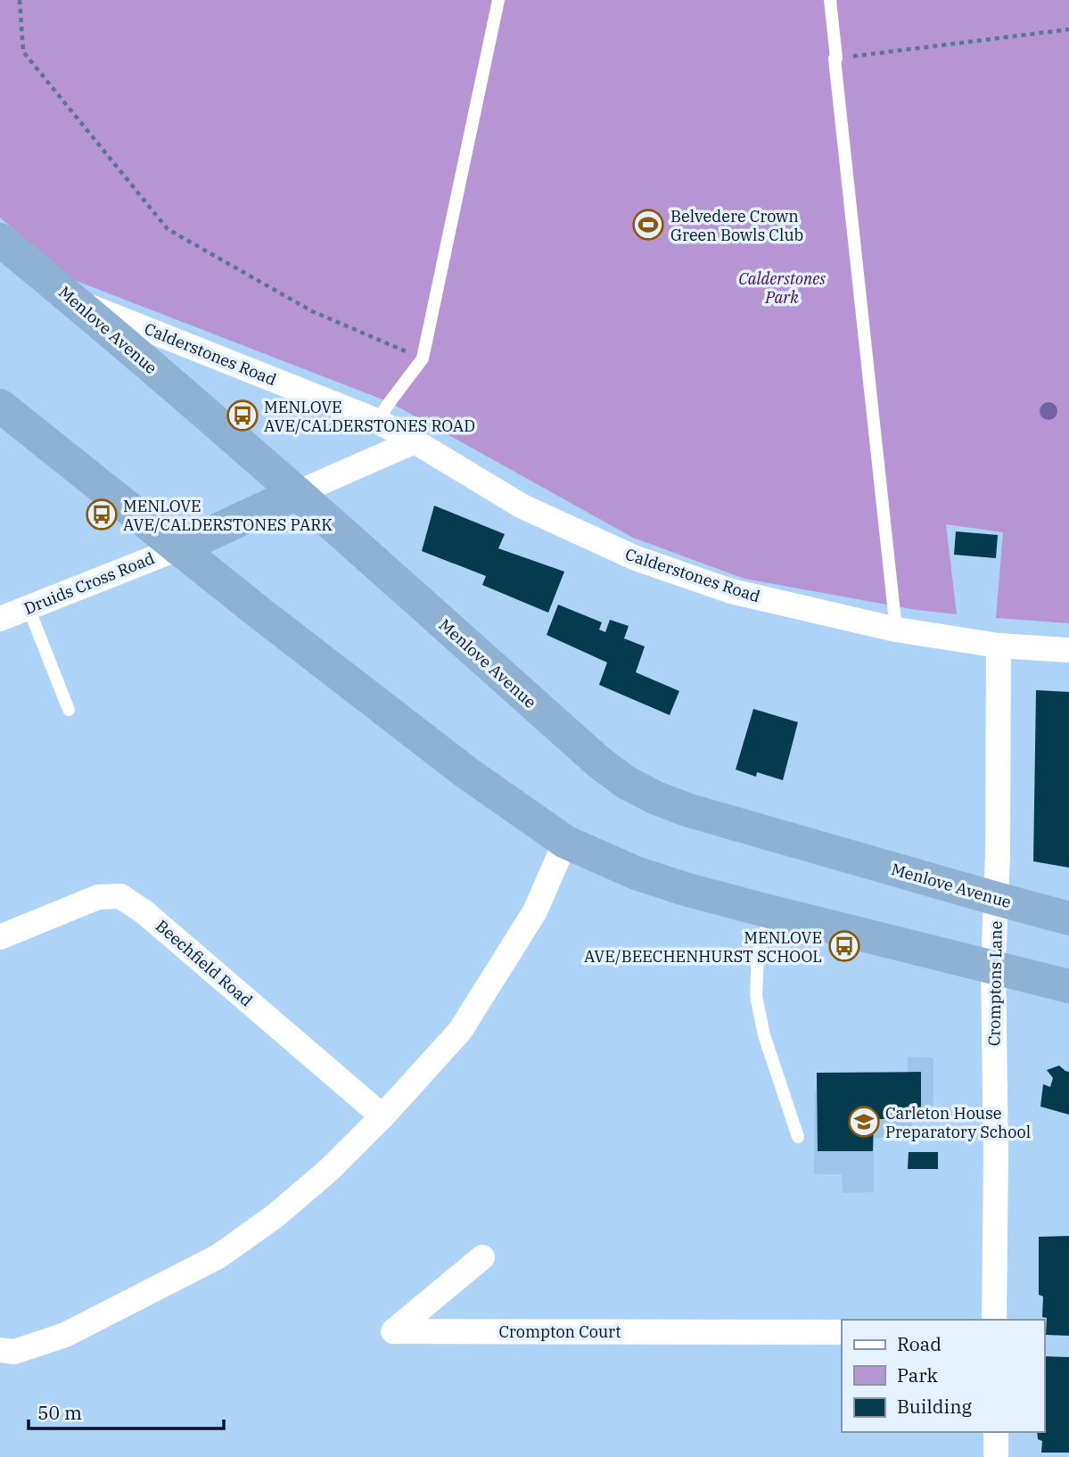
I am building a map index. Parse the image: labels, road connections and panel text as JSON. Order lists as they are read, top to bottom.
{
  "streets": {
    "highway": ["Menlove Avenue"],
    "street": [
      "Calderstones Road",
      "Druids Cross Road",
      "Beechfield Road",
      "Cromptons Lane",
      "Crompton Court"
    ]
  },
  "crossings": [
    ["Menlove Avenue", "Calderstones Road"],
    ["Menlove Avenue", "Cromptons Lane"],
    ["Calderstones Road", "Cromptons Lane"]
  ],
  "parks": ["Calderstones Park"],
  "places": {
    "sports": ["Belvedere Crown Green Bowls Club"],
    "bus stop": ["MENLOVE AVE/CALDERSTONES ROAD", "MENLOVE AVE/CALDERSTONES PARK", "MENLOVE AVE/BEECHENHURST SCHOOL"],
    "school or university": ["Carleton House Preparatory School"]
  },
  "legend": ["Road", "Park", "Building"],
  "scale_bar": "50 m"
}
